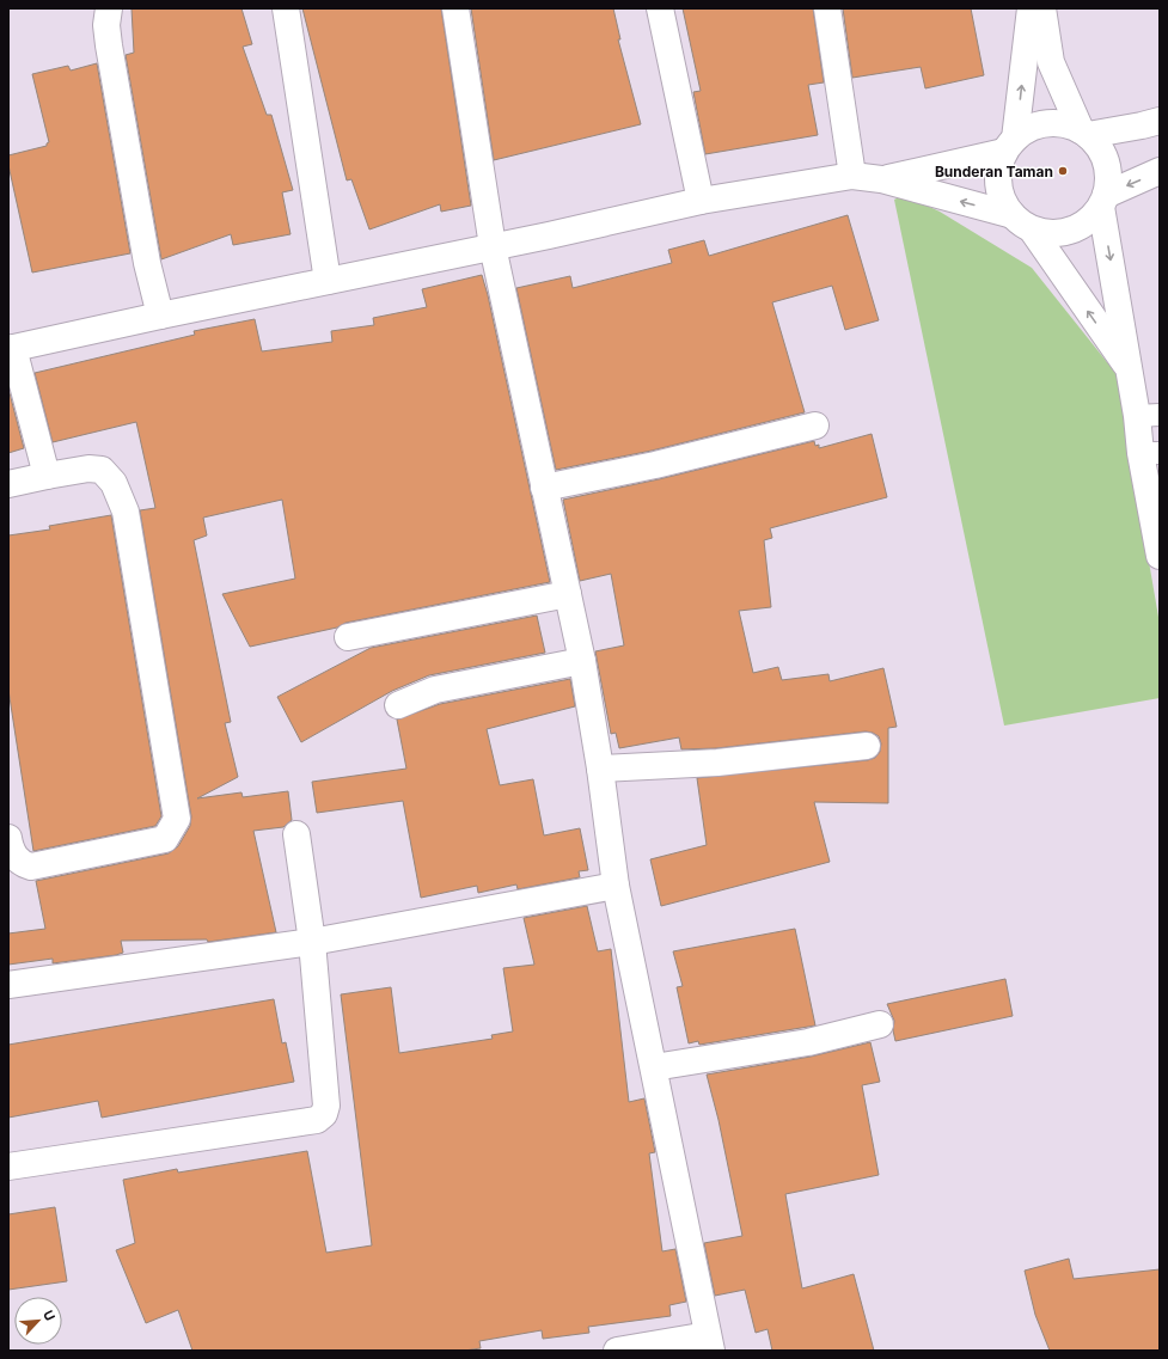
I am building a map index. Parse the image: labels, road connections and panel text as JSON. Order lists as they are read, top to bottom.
{
  "places": ["Bunderan Taman"],
  "north": "top right"
}
